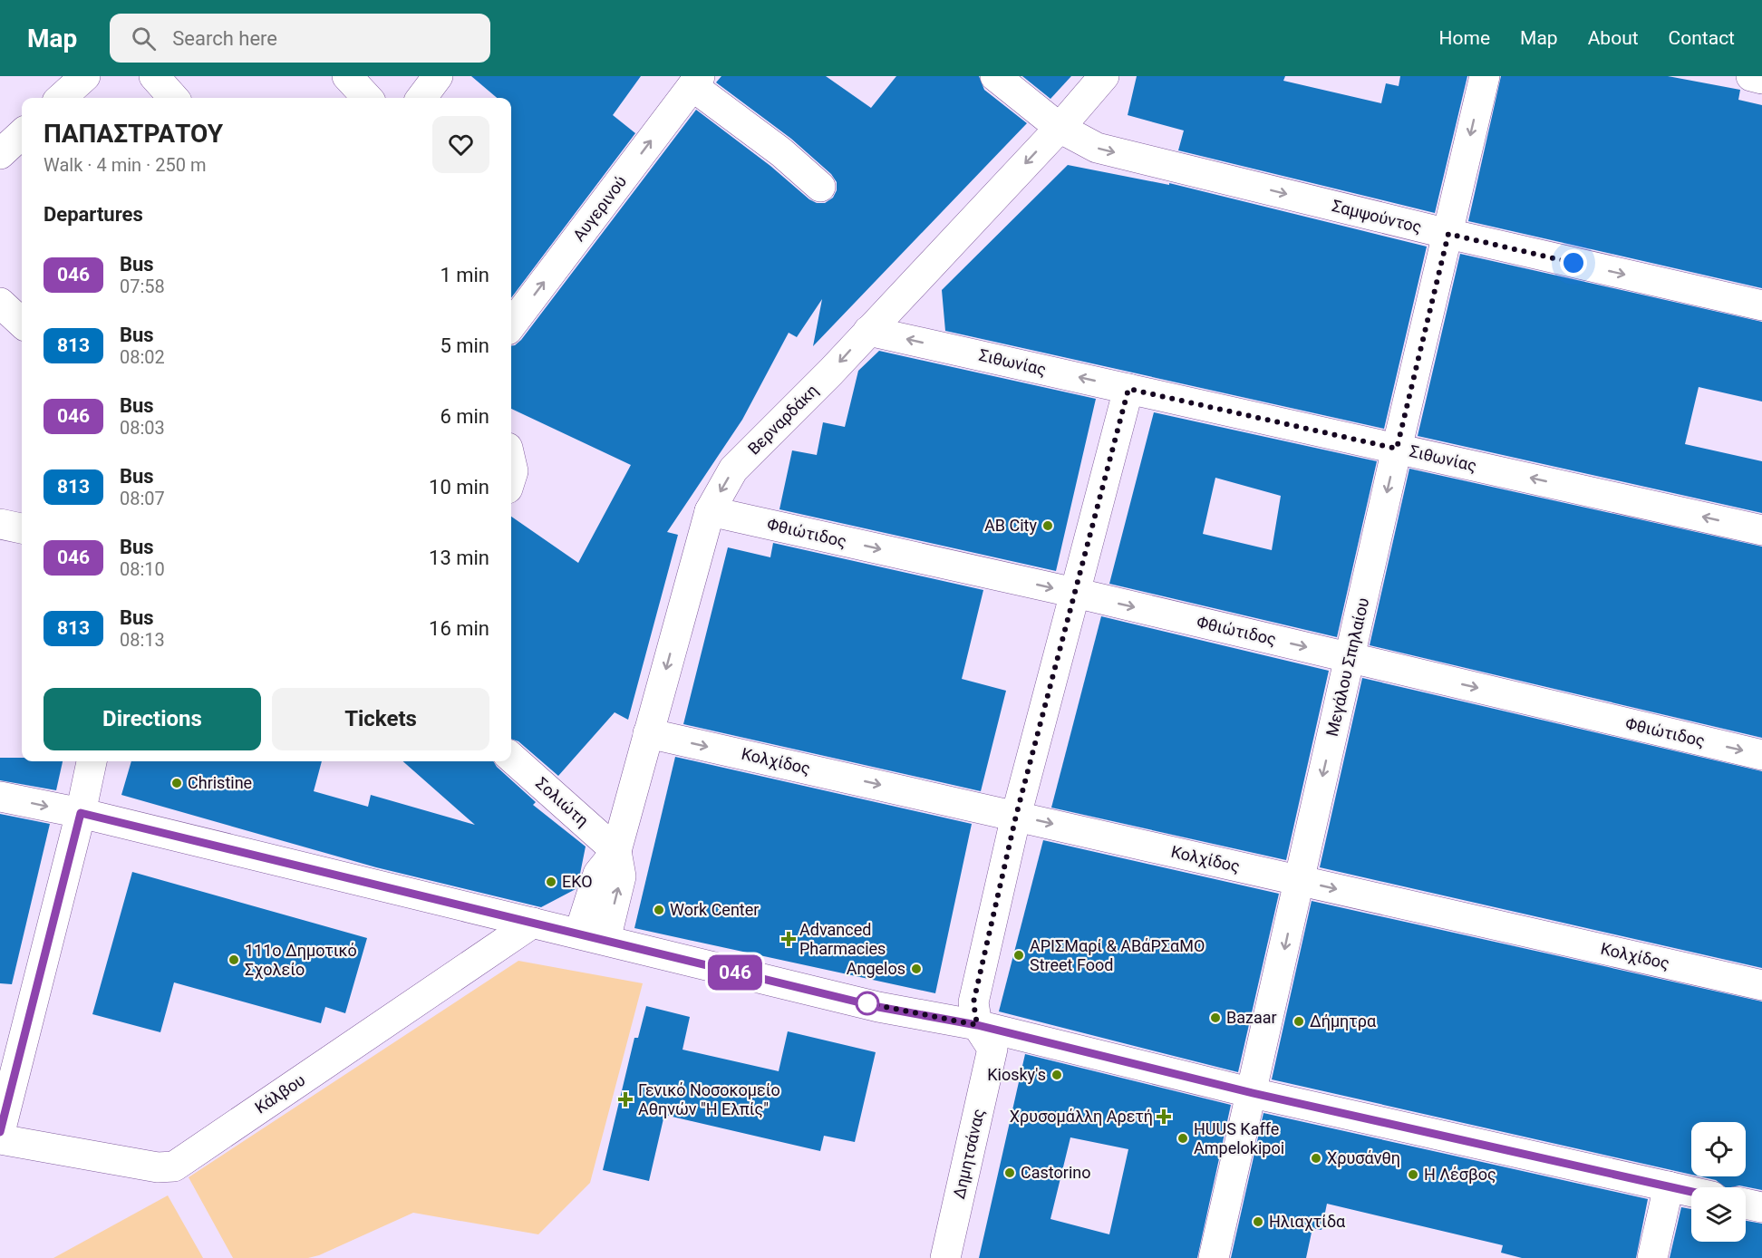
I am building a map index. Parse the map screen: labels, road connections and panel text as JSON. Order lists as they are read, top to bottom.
{
  "streets": {
    "street": [
      "Αυγερινού",
      "Σαμψούντος",
      "Σιθωνίας",
      "Βερναρδάκη",
      "Φθιώτιδος",
      "Μεγάλου Σπηλαίου",
      "Κολχίδος",
      "Σολιώτη",
      "Κάλβου",
      "Δημητσάνας"
    ]
  },
  "crossings": [
    ["Σαμψούντος", "Βερναρδάκη"],
    ["Σαμψούντος", "Μεγάλου Σπηλαίου"],
    ["Σιθωνίας", "Βερναρδάκη"],
    ["Σιθωνίας", "Μεγάλου Σπηλαίου"],
    ["Σιθωνίας", "Δημητσάνας"],
    ["Βερναρδάκη", "Φθιώτιδος"],
    ["Βερναρδάκη", "Κολχίδος"],
    ["Βερναρδάκη", "Σολιώτη"],
    ["Φθιώτιδος", "Μεγάλου Σπηλαίου"],
    ["Φθιώτιδος", "Δημητσάνας"],
    ["Μεγάλου Σπηλαίου", "Κολχίδος"],
    ["Κολχίδος", "Δημητσάνας"]
  ],
  "one_way": [
    "Αυγερινού",
    "Σαμψούντος",
    "Σιθωνίας",
    "Βερναρδάκη",
    "Φθιώτιδος",
    "Μεγάλου Σπηλαίου"
  ],
  "places": {
    "other": [
      "ΑΒ City",
      "Christine",
      "EKO",
      "Work Center",
      "ΑΡΙΣΜαρί & ΑΒάΡΣαΜΟ Street Food",
      "111ο Δημοτικό Σχολείο",
      "Angelos",
      "Bazaar",
      "Δήμητρα",
      "Kiosky's",
      "HUUS Kaffe Ampelokipoi",
      "Χρυσάνθη",
      "Castorino",
      "Η Λέσβος",
      "Ηλιαχτίδα"
    ],
    "health": ["Advanced Pharmacies", "Γενικό Νοσοκομείο Αθηνών \"Η Ελπίς\"", "Χρυσομάλλη Αρετή"]
  },
  "lines": ["bus line 046"],
  "page": {
    "header": "Map",
    "search": "Search here",
    "nav": [
      "Home",
      "Map",
      "About",
      "Contact"
    ],
    "on_map": "046",
    "heading": [
      ["ΠΑΠΑΣΤΡΑΤΟΥ", "Walk · 4 min · 250 m"],
      "Departures"
    ],
    "list": [
      {
        "mark": "046",
        "name": "Bus",
        "note": "07:58",
        "value": "1 min"
      },
      {
        "mark": "813",
        "name": "Bus",
        "note": "08:02",
        "value": "5 min"
      },
      {
        "mark": "046",
        "name": "Bus",
        "note": "08:03",
        "value": "6 min"
      },
      {
        "mark": "813",
        "name": "Bus",
        "note": "08:07",
        "value": "10 min"
      },
      {
        "mark": "046",
        "name": "Bus",
        "note": "08:10",
        "value": "13 min"
      },
      {
        "mark": "813",
        "name": "Bus",
        "note": "08:13",
        "value": "16 min"
      }
    ],
    "buttons": ["Directions", "Tickets"]
  }
}
